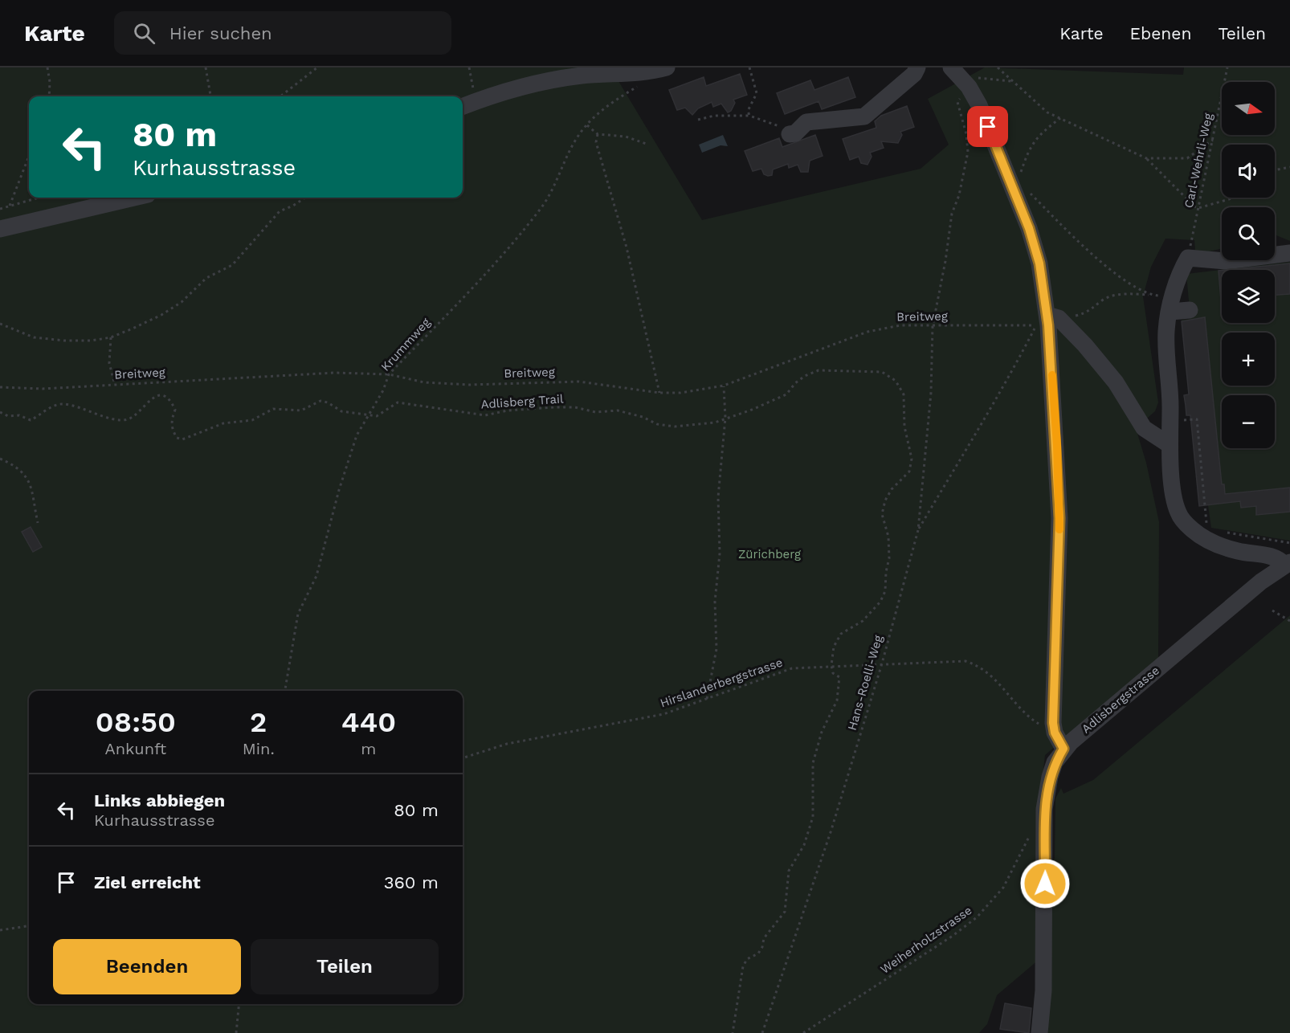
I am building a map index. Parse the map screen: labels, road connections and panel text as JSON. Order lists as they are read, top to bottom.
{
  "streets": {
    "street": ["Adlisbergstrasse"],
    "path": [
      "Carl-Wehrli-Weg",
      "Breitweg",
      "Krummweg",
      "Adlisberg Trail",
      "Hirslanderbergstrasse",
      "Hans-Roelli-Weg",
      "Weiherholzstrasse"
    ]
  },
  "crossings": [
    ["Breitweg", "Krummweg"],
    ["Breitweg", "Hans-Roelli-Weg"],
    ["Krummweg", "Adlisberg Trail"],
    ["Adlisberg Trail", "Hirslanderbergstrasse"],
    ["Hirslanderbergstrasse", "Hans-Roelli-Weg"]
  ],
  "parks": ["Zürichberg"],
  "north": "right",
  "page": {
    "header": "Karte",
    "search": "Hier suchen",
    "nav": ["Karte", "Ebenen", "Teilen"],
    "map_buttons": ["+", "−"],
    "turn": ["80 m", "Kurhausstrasse"],
    "eta": [
      "08:50",
      "Ankunft",
      "2",
      "Min.",
      "440",
      "m"
    ],
    "list": [
      {
        "name": "Links abbiegen",
        "note": "Kurhausstrasse",
        "value": "80 m"
      },
      {
        "name": "Ziel erreicht",
        "value": "360 m"
      }
    ],
    "buttons": ["Beenden", "Teilen"]
  }
}
